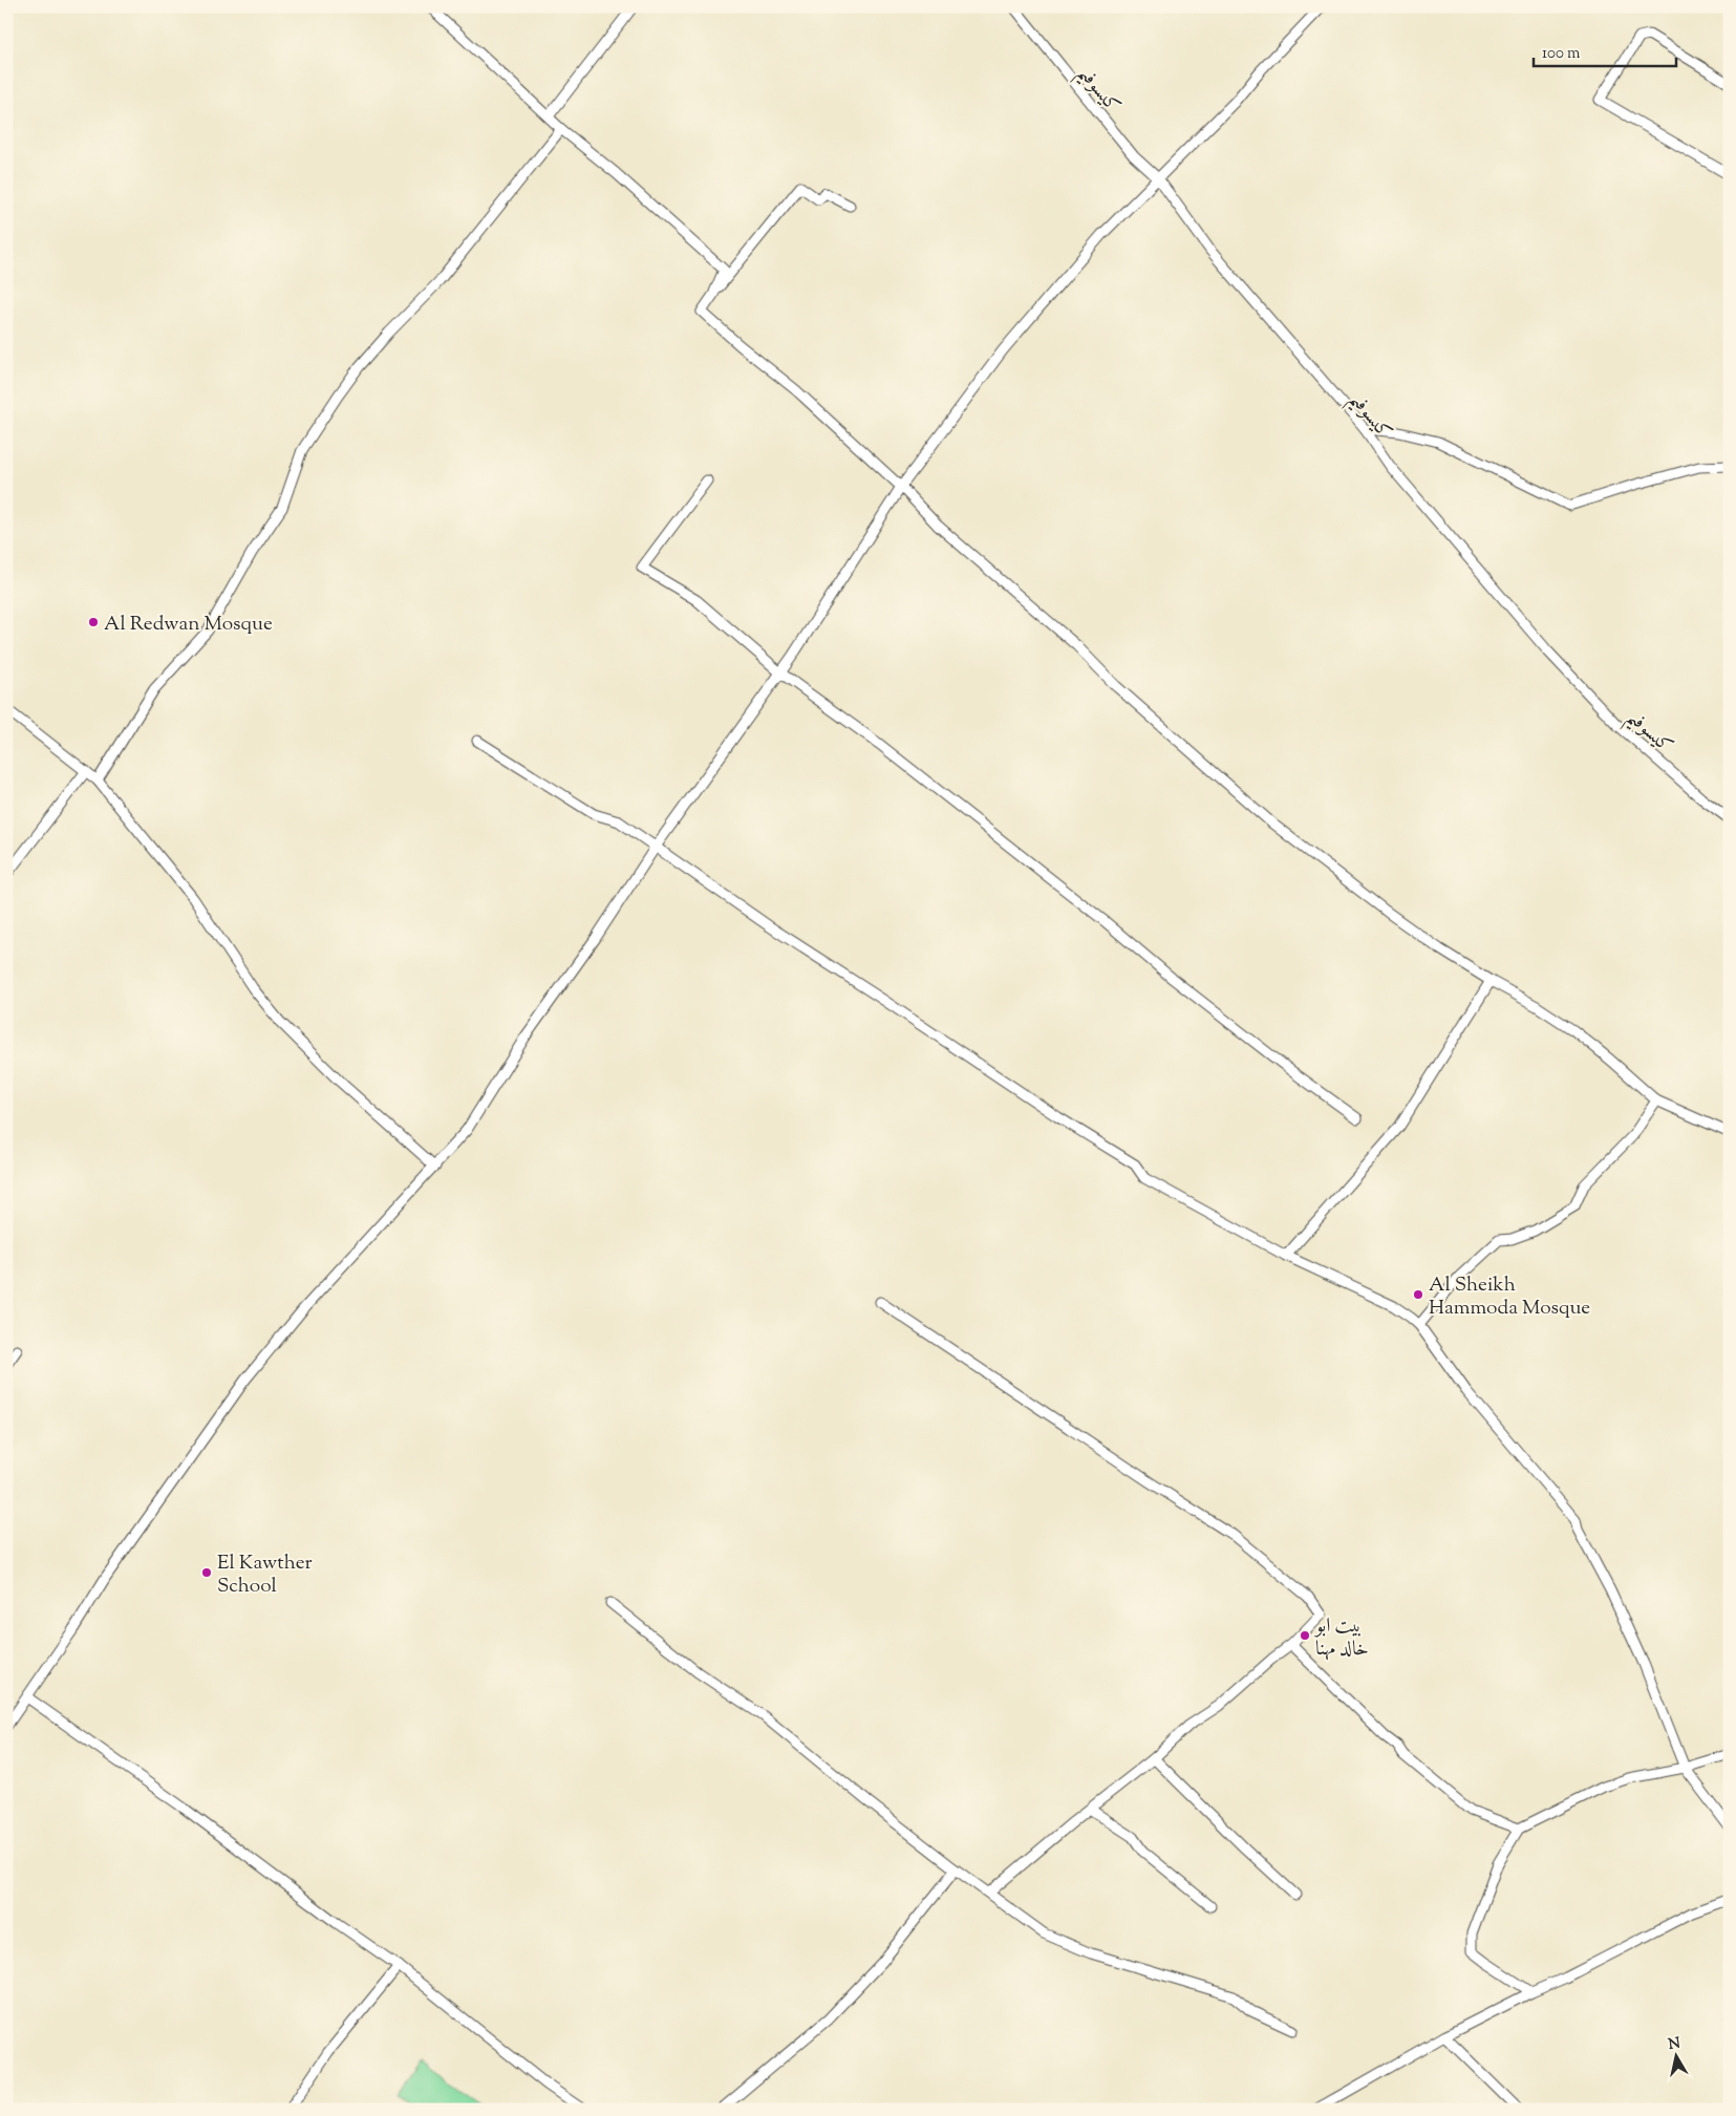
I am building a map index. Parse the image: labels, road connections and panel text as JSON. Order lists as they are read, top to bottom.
{
  "streets": {
    "street": ["كيسوفيم"]
  },
  "places": [
    "Al Redwan Mosque",
    "Al Sheikh Hammoda Mosque",
    "El Kawther School",
    "بيت ابو خالد مهنا"
  ],
  "scale_bar": "100 m",
  "north": "top"
}
